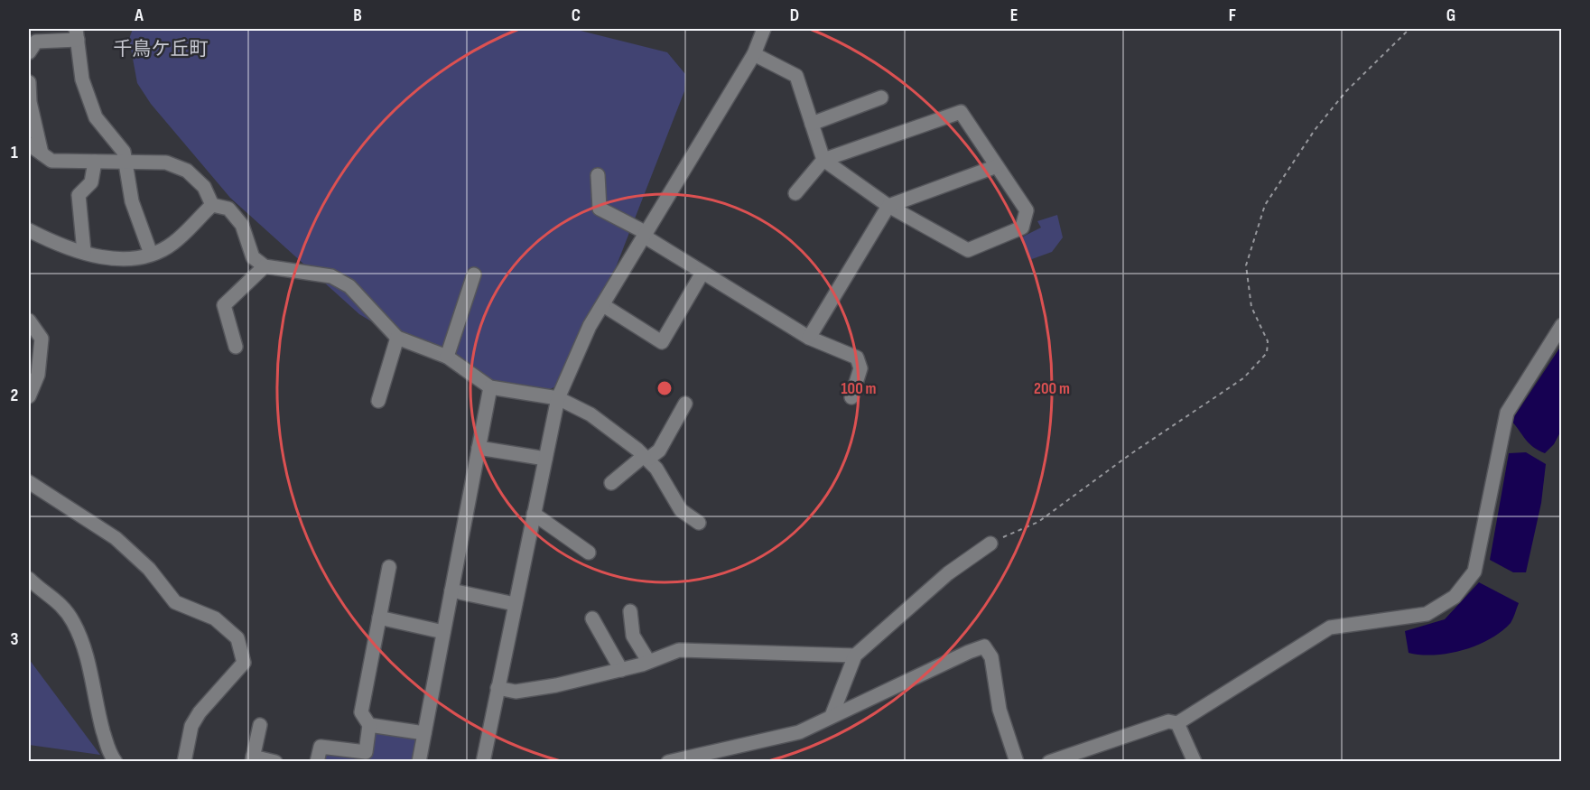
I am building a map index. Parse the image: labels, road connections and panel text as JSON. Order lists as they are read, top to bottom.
{
  "districts": ["千鳥ケ丘町"],
  "grid": {
    "columns": [
      "A",
      "B",
      "C",
      "D",
      "E",
      "F",
      "G"
    ],
    "rows": ["1", "2", "3"]
  },
  "rings": ["100 m", "200 m"]
}
